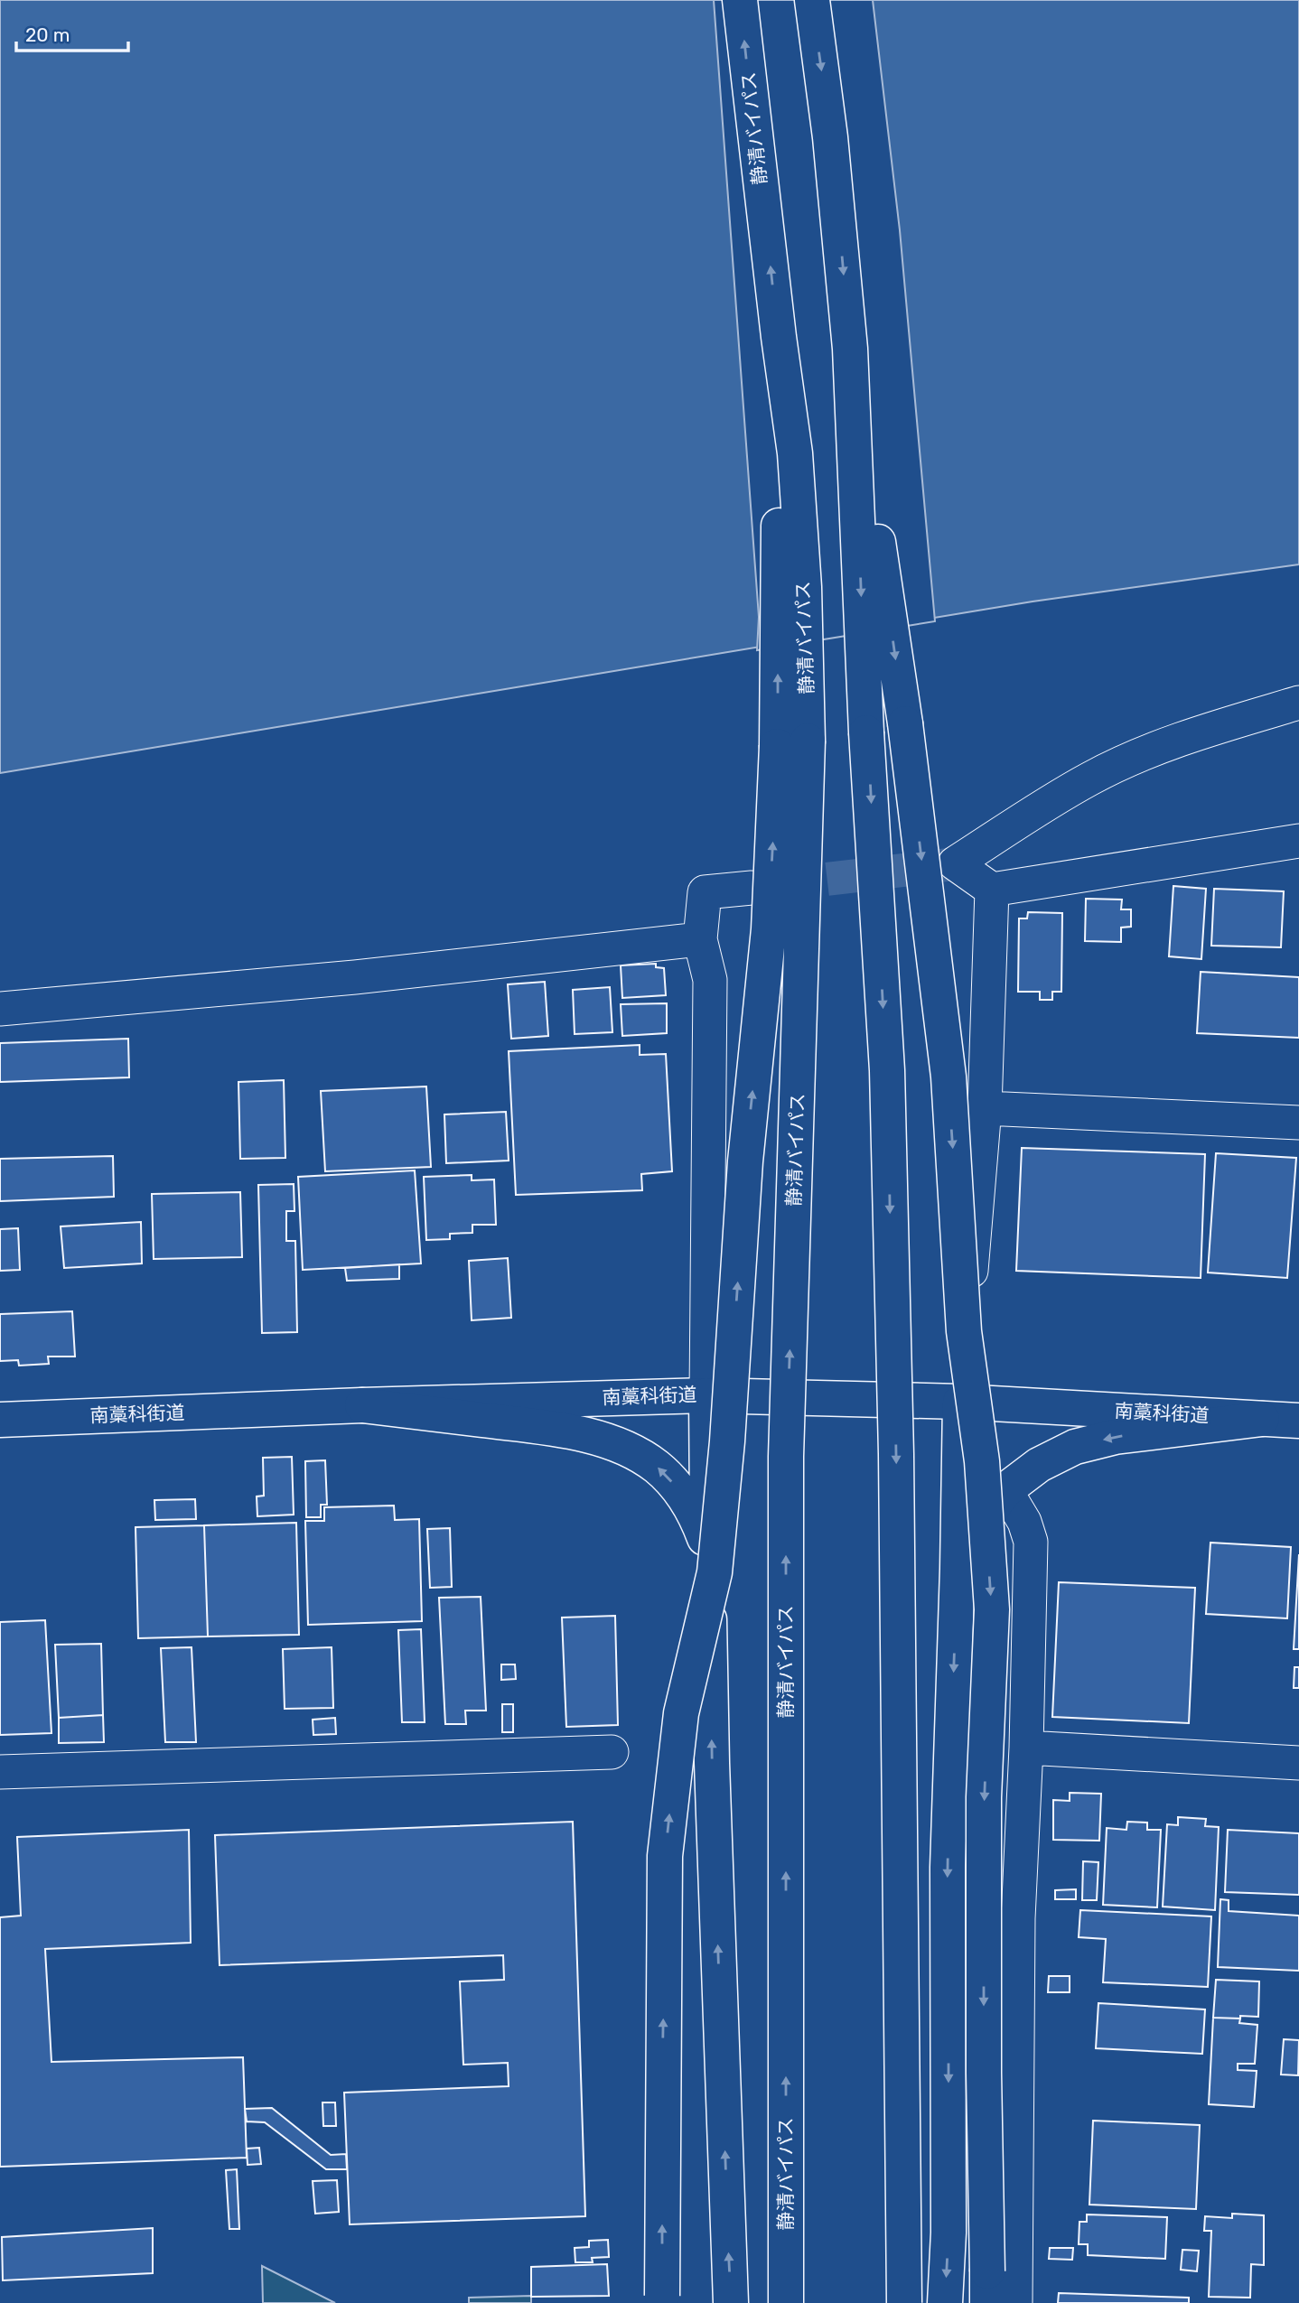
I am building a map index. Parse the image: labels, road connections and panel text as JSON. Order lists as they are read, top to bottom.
{
  "streets": {
    "main road": ["静清バイパス", "南藁科街道"]
  },
  "scale_bar": "20 m"
}
